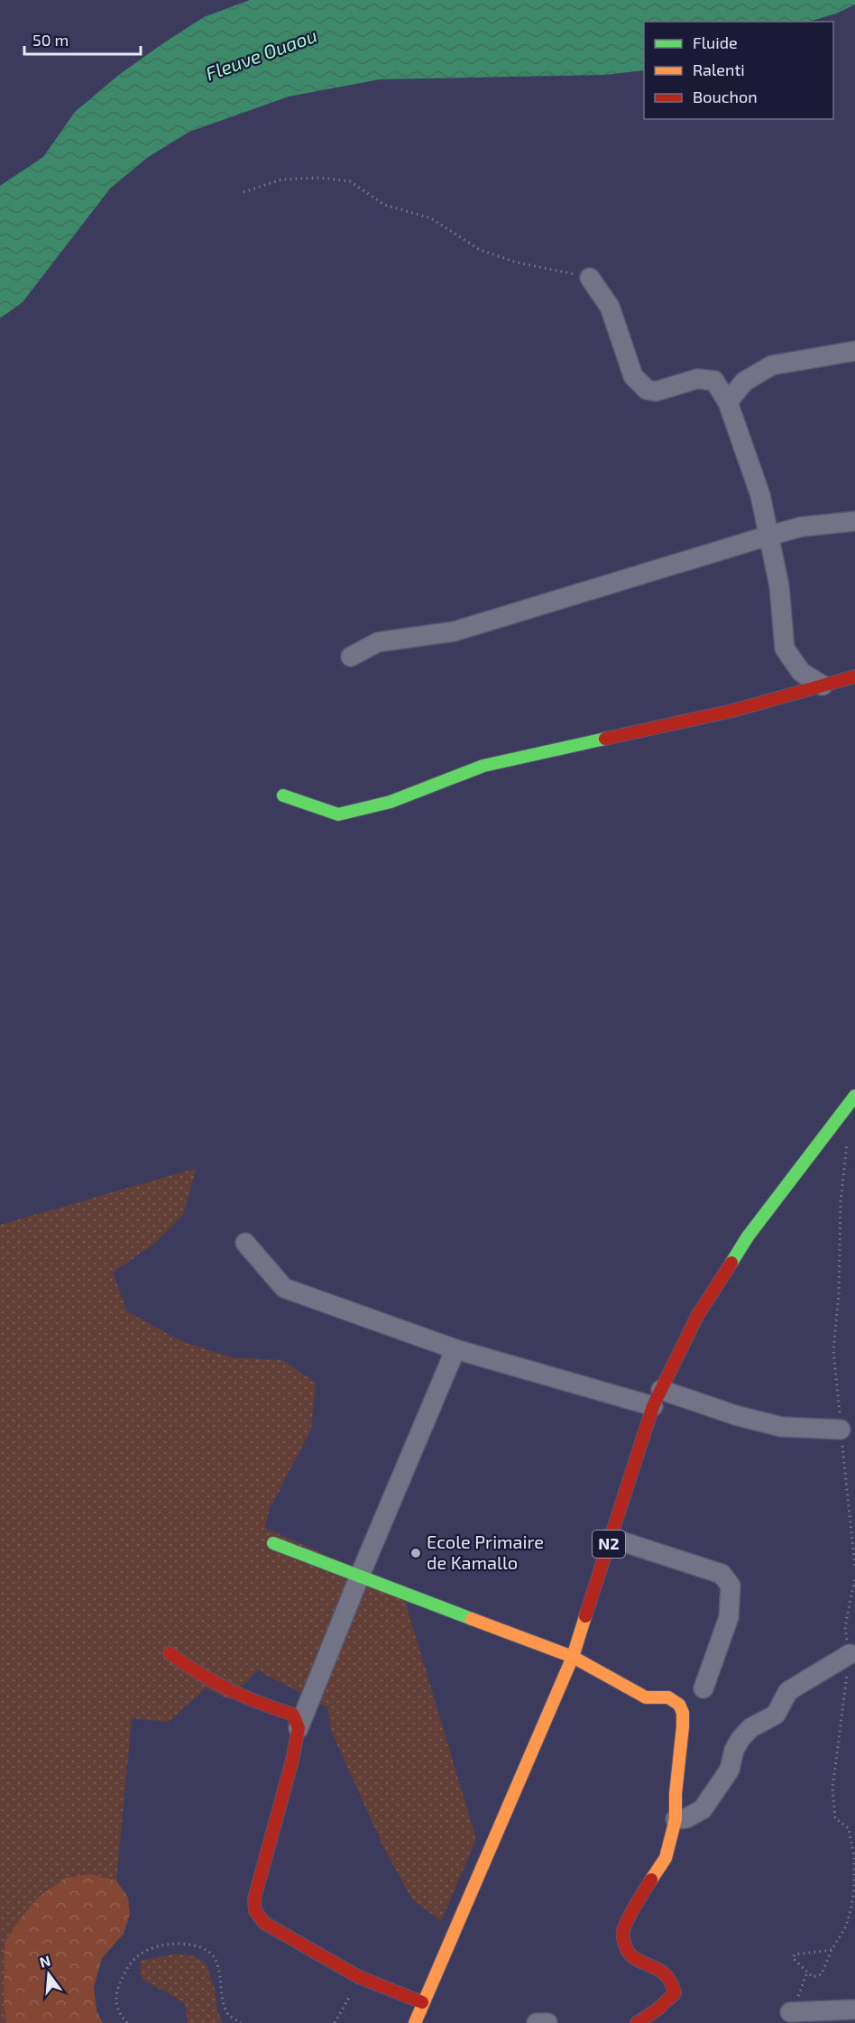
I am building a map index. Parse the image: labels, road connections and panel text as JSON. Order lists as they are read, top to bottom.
{
  "streets": {
    "main road": ["N2"]
  },
  "water": ["Fleuve Ouaou"],
  "places": ["Ecole Primaire de Kamallo"],
  "legend": ["Fluide", "Ralenti", "Bouchon"],
  "scale_bar": "50 m",
  "north": "top"
}
